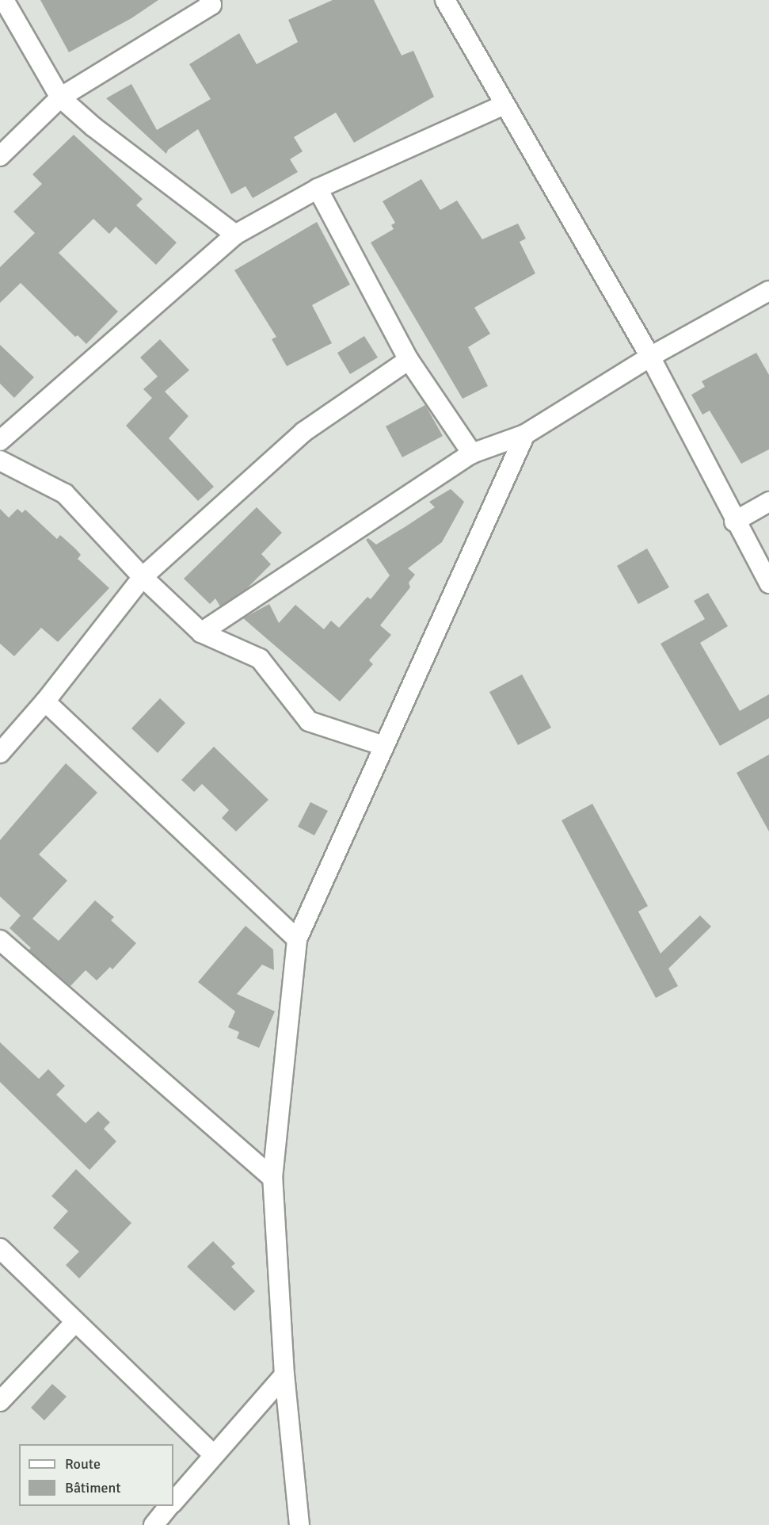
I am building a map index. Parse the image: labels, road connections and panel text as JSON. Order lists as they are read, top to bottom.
{
  "legend": ["Route", "Bâtiment"]
}
